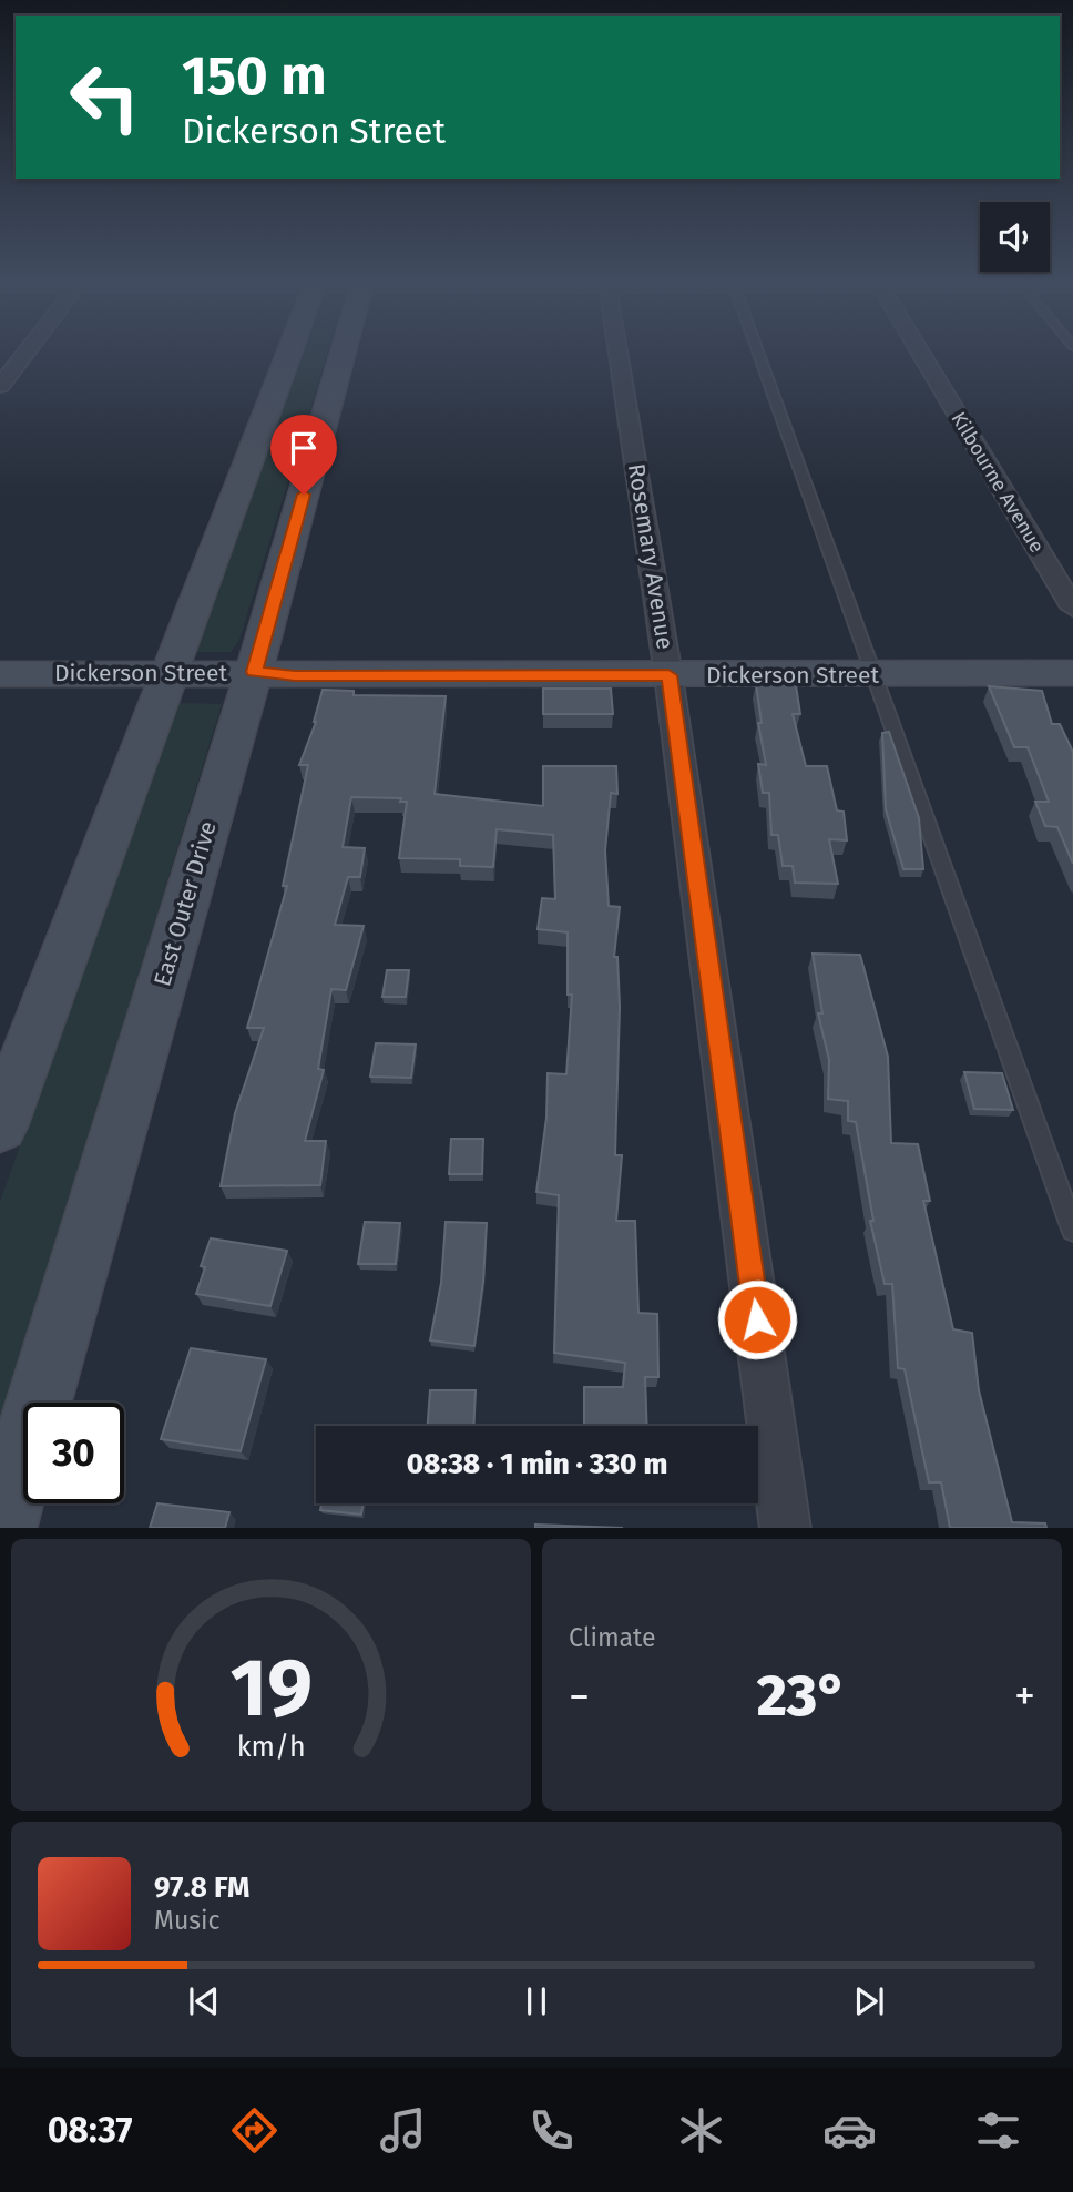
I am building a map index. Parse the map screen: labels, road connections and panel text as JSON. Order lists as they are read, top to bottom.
{
  "streets": {
    "street": [
      "Kilbourne Avenue",
      "Rosemary Avenue",
      "Dickerson Street",
      "East Outer Drive"
    ]
  },
  "crossings": [
    ["Rosemary Avenue", "Dickerson Street"],
    ["Dickerson Street", "East Outer Drive"]
  ],
  "page": {
    "turn": ["150 m", "Dickerson Street"],
    "limit": "30",
    "trip": "08:38 · 1 min · 330 m",
    "tile": "Climate",
    "heat": ["−", "23°", "+"],
    "song": ["97.8 FM", "Music"],
    "tabs": "08:37",
    "gauge": ["19", "km/h"]
  }
}
